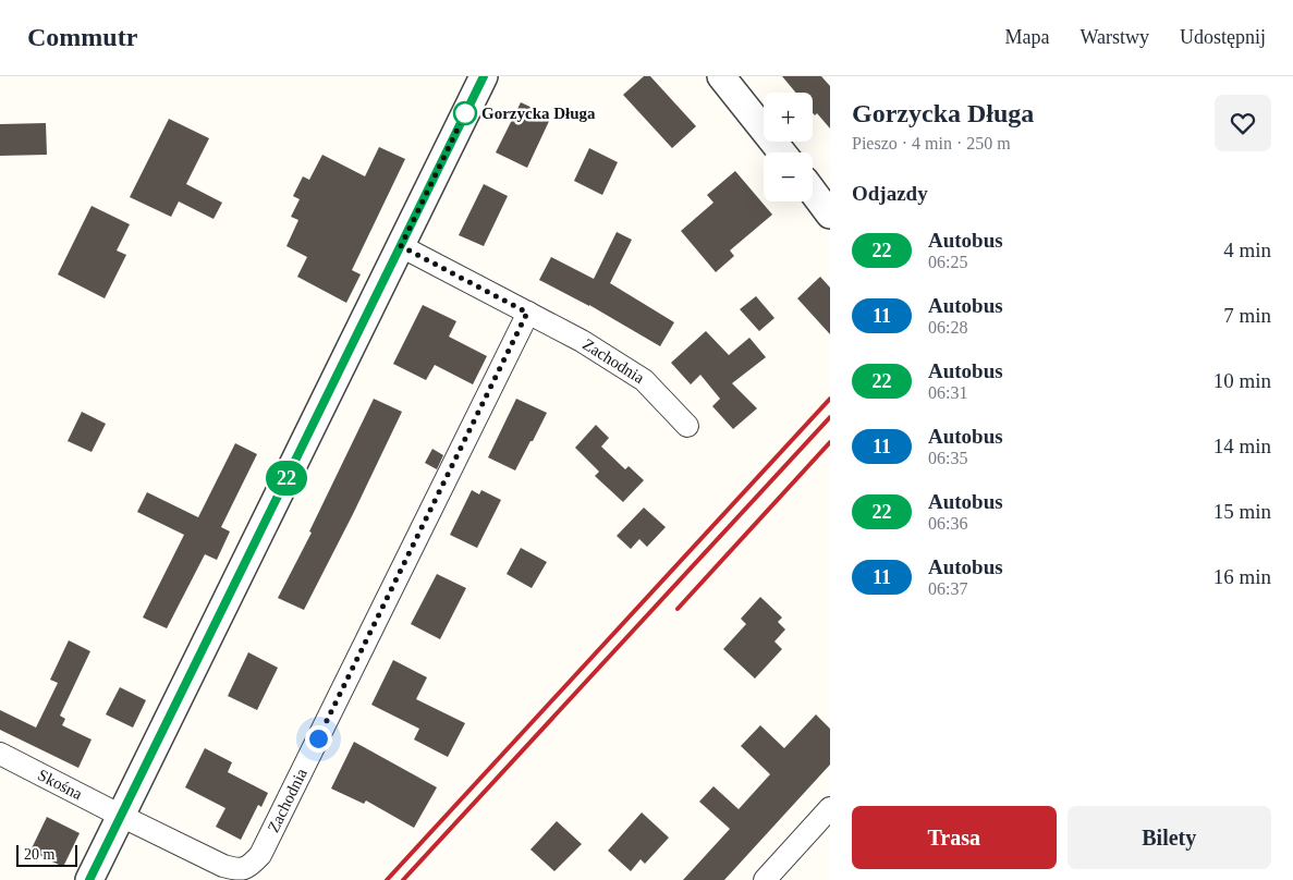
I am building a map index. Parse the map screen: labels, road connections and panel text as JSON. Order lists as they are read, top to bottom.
{
  "streets": {
    "street": ["Zachodnia", "Skośna"]
  },
  "crossings": [
    ["Zachodnia", "Skośna"]
  ],
  "places": ["Gorzycka Długa"],
  "lines": ["bus line 22"],
  "scale_bar": "20 m",
  "page": {
    "header": "Commutr",
    "nav": ["Mapa", "Warstwy", "Udostępnij"],
    "on_map": "22",
    "heading": [
      ["Gorzycka Długa", "Pieszo · 4 min · 250 m"],
      "Odjazdy"
    ],
    "map_buttons": ["+", "−"],
    "list": [
      {
        "mark": "22",
        "name": "Autobus",
        "note": "06:25",
        "value": "4 min"
      },
      {
        "mark": "11",
        "name": "Autobus",
        "note": "06:28",
        "value": "7 min"
      },
      {
        "mark": "22",
        "name": "Autobus",
        "note": "06:31",
        "value": "10 min"
      },
      {
        "mark": "11",
        "name": "Autobus",
        "note": "06:35",
        "value": "14 min"
      },
      {
        "mark": "22",
        "name": "Autobus",
        "note": "06:36",
        "value": "15 min"
      },
      {
        "mark": "11",
        "name": "Autobus",
        "note": "06:37",
        "value": "16 min"
      }
    ],
    "buttons": ["Trasa", "Bilety"],
    "scale": "20 m"
  }
}
